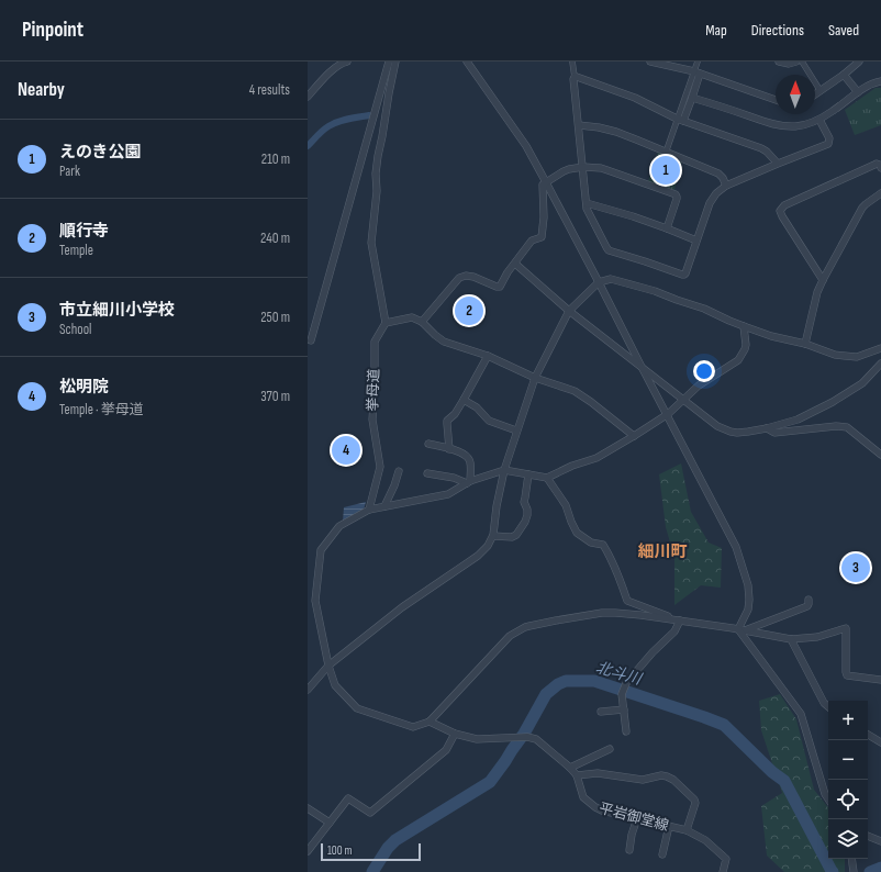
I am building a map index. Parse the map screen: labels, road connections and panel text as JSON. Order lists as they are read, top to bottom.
{
  "streets": {
    "street": ["挙母道", "平岩御堂線"]
  },
  "districts": ["細川町"],
  "water": ["北斗川"],
  "scale_bar": "100 m",
  "north": "top",
  "page": {
    "header": "Pinpoint",
    "nav": ["Map", "Directions", "Saved"],
    "heading": ["Nearby", "4 results"],
    "list": [
      {
        "mark": "1",
        "name": "えのき公園",
        "note": "Park",
        "value": "210 m"
      },
      {
        "mark": "2",
        "name": "順行寺",
        "note": "Temple",
        "value": "240 m"
      },
      {
        "mark": "3",
        "name": "市立細川小学校",
        "note": "School",
        "value": "250 m"
      },
      {
        "mark": "4",
        "name": "松明院",
        "note": "Temple · 挙母道",
        "value": "370 m"
      }
    ],
    "pins": [
      "1",
      "2",
      "4",
      "3"
    ],
    "map_buttons": ["+", "−"],
    "scale": "100 m"
  }
}
